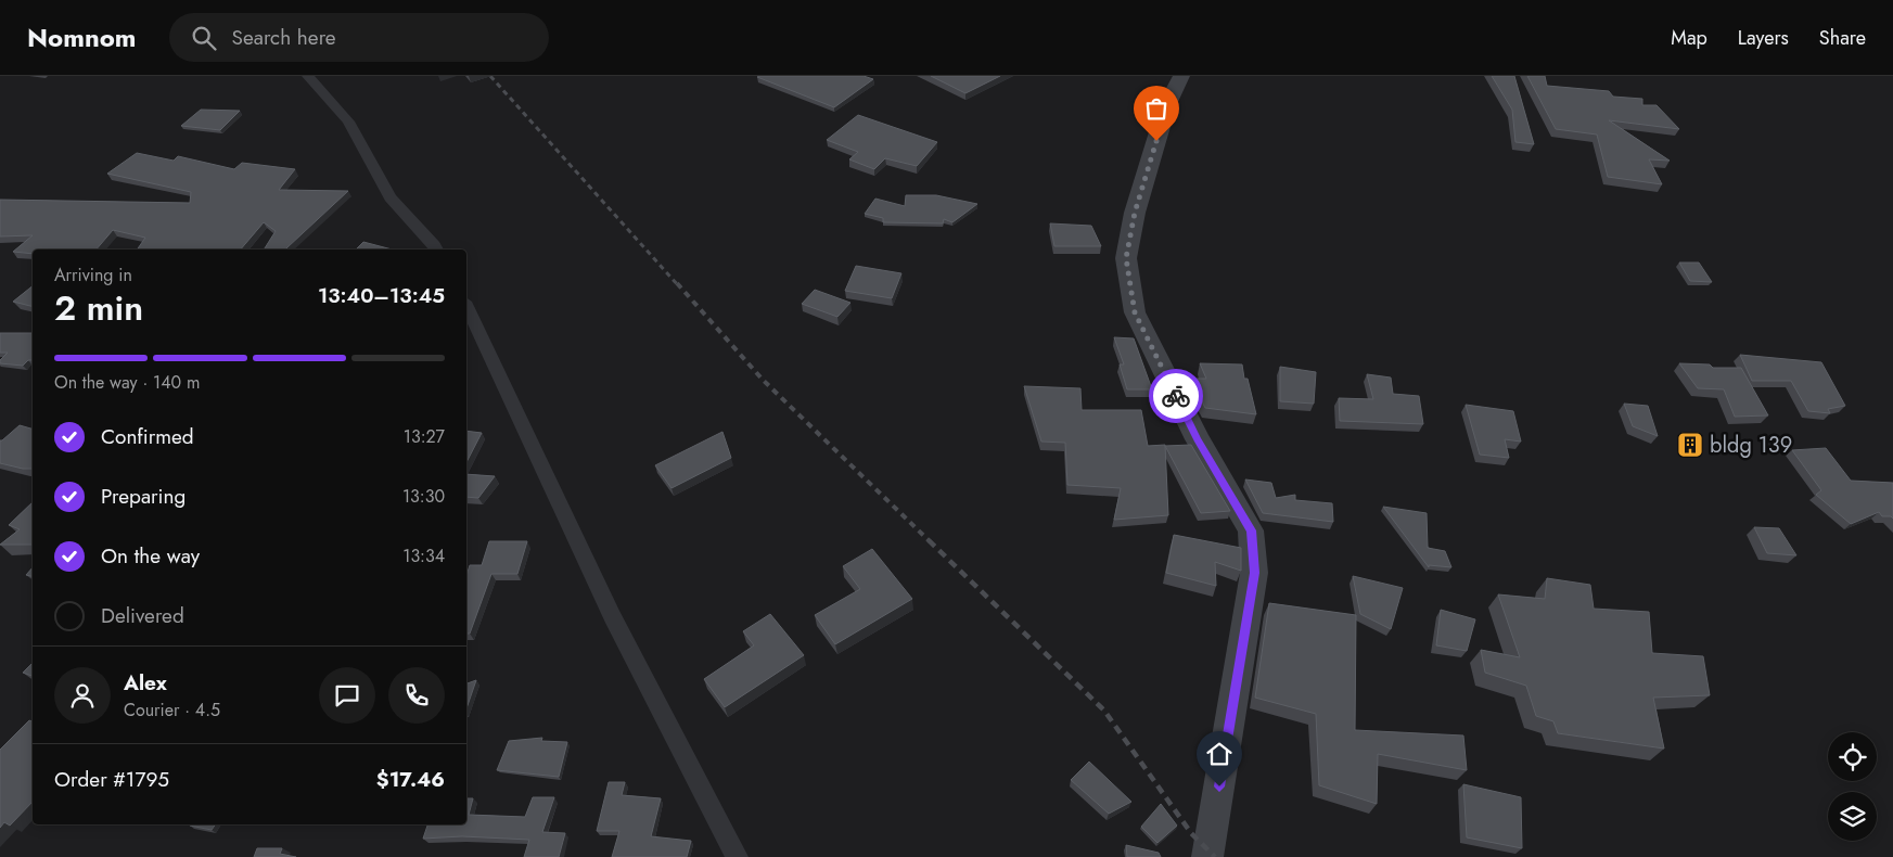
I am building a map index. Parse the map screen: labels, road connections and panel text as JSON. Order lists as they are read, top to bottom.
{
  "places": {
    "building": ["bldg 139"]
  },
  "page": {
    "header": "Nomnom",
    "search": "Search here",
    "nav": ["Map", "Layers", "Share"],
    "heading": ["2 min", "Arriving in", "13:40–13:45"],
    "panel": [
      "Alex",
      "Courier · 4.5",
      "Order #1795",
      "$17.46"
    ],
    "bar": "On the way · 140 m",
    "list": [
      ["Confirmed", "13:27"],
      ["Preparing", "13:30"],
      ["On the way", "13:34"],
      "Delivered"
    ]
  }
}
